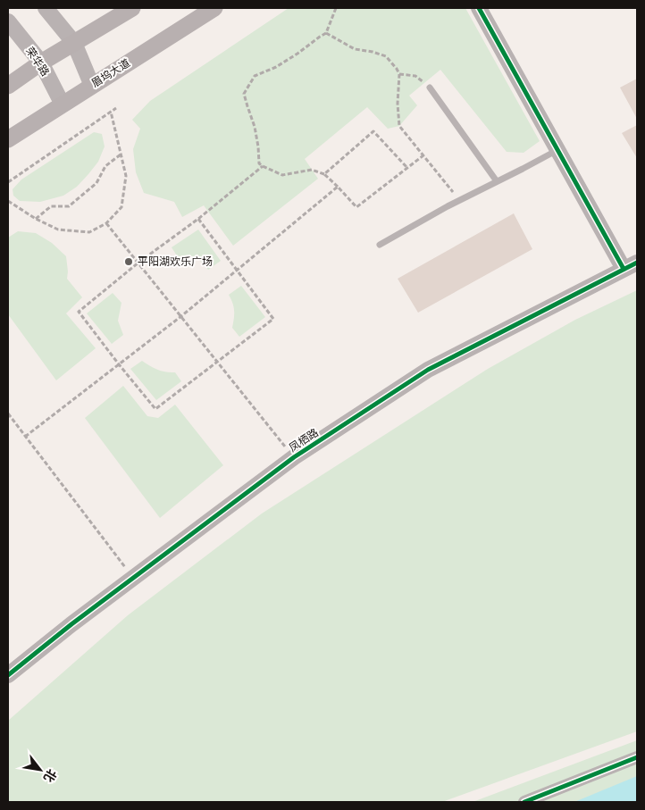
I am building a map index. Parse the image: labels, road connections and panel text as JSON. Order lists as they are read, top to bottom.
{
  "streets": {
    "main road": ["眉坞大道"],
    "street": ["荣华路", "凤栖路"]
  },
  "crossings": [
    ["荣华路", "眉坞大道"]
  ],
  "places": ["平阳湖欢乐广场"],
  "north": "bottom right"
}
